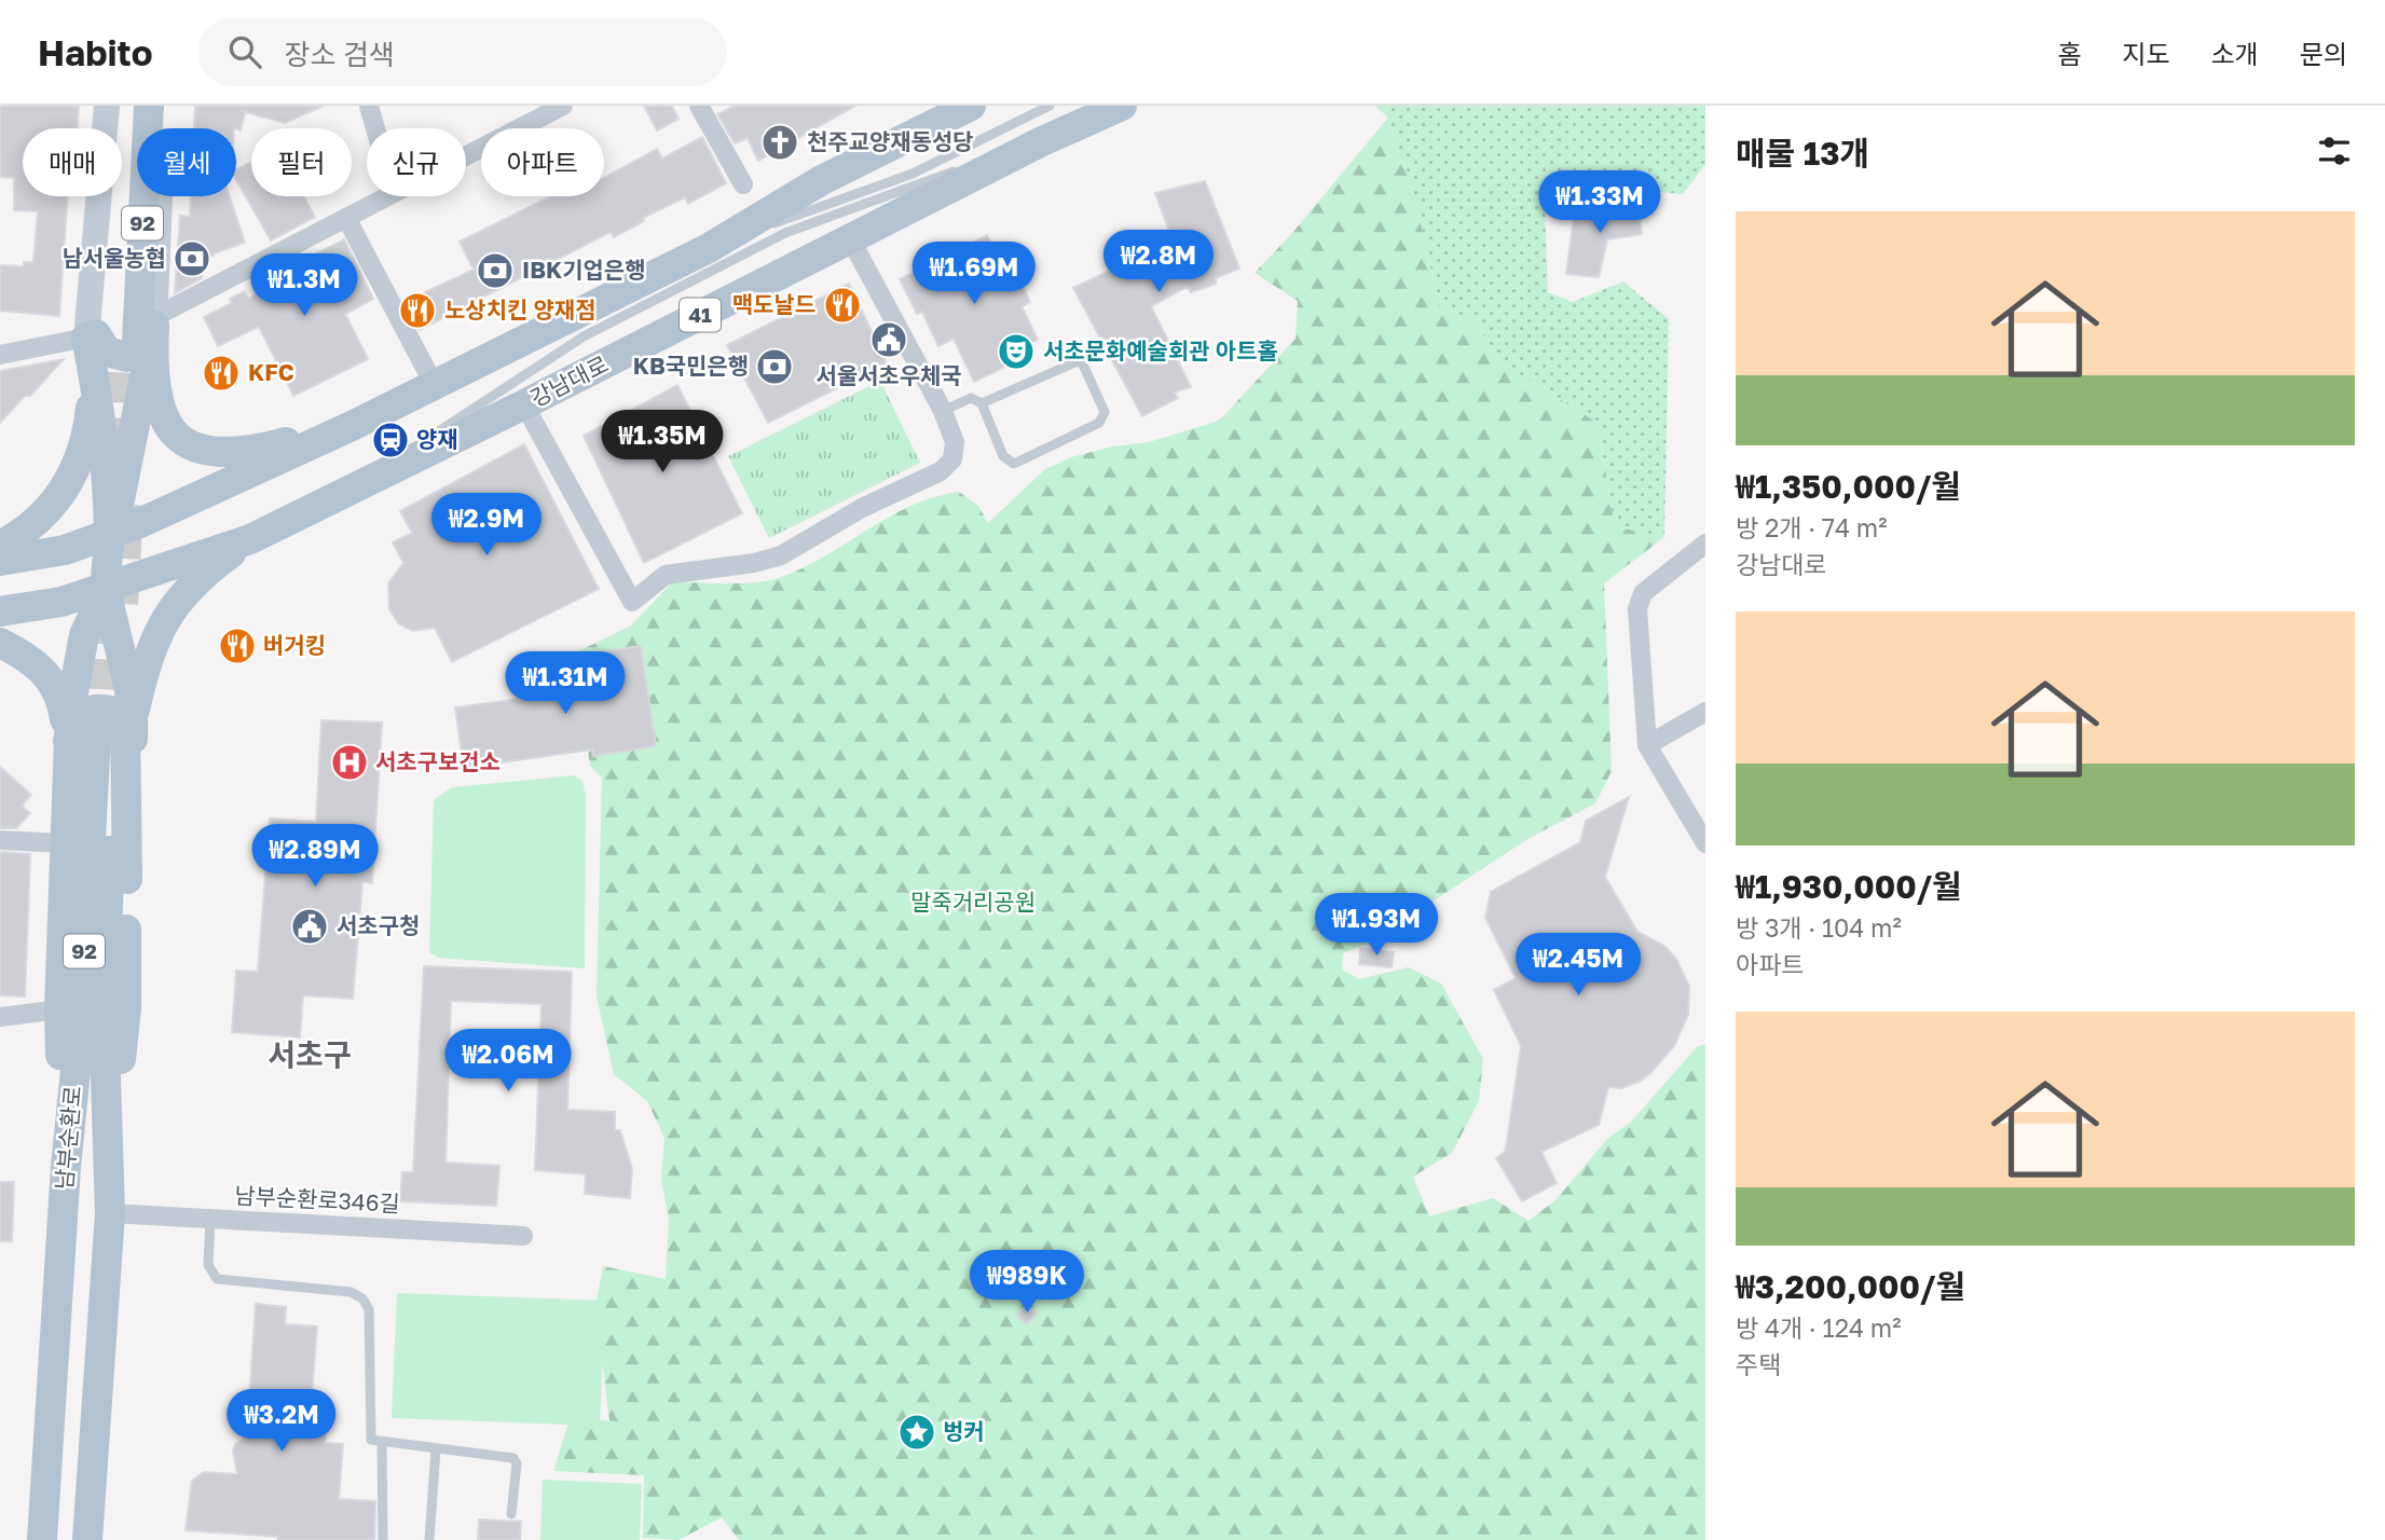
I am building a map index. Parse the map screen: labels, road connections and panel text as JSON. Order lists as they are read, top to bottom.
{
  "streets": {
    "main road": [
      "92",
      "41",
      "강남대로",
      "남부순환로"
    ],
    "street": ["남부순환로346길"]
  },
  "crossings": [
    ["남부순환로", "남부순환로346길"]
  ],
  "districts": ["서초구"],
  "parks": ["말죽거리공원"],
  "places": {
    "church": ["천주교양재동성당"],
    "bank": ["남서울농협", "IBK기업은행", "KB국민은행"],
    "restaurant": [
      "맥도날드",
      "노상치킨 양재점",
      "KFC",
      "버거킹"
    ],
    "public building": ["서울서초우체국", "서초구청"],
    "theatre": ["서초문화예술회관 아트홀"],
    "station": ["양재"],
    "hospital": ["서초구보건소"],
    "place": ["벙커"]
  },
  "page": {
    "header": "Habito",
    "search": "장소 검색",
    "nav": [
      "홈",
      "지도",
      "소개",
      "문의"
    ],
    "heading": "매물 13개",
    "chip": [
      "매매",
      "월세",
      "필터",
      "신규",
      "아파트"
    ],
    "price": [
      "₩1.33M",
      "₩2.8M",
      "₩1.69M",
      "₩1.3M",
      "₩1.35M",
      "₩2.9M",
      "₩1.31M",
      "₩2.89M",
      "₩1.93M",
      "₩2.45M",
      "₩2.06M",
      "₩989K",
      "₩3.2M"
    ],
    "list": [
      {
        "name": "₩1,350,000/월",
        "note": "방 2개 · 74 m² · 강남대로"
      },
      {
        "name": "₩1,930,000/월",
        "note": "방 3개 · 104 m² · 아파트"
      },
      {
        "name": "₩3,200,000/월",
        "note": "방 4개 · 124 m² · 주택"
      }
    ]
  }
}
